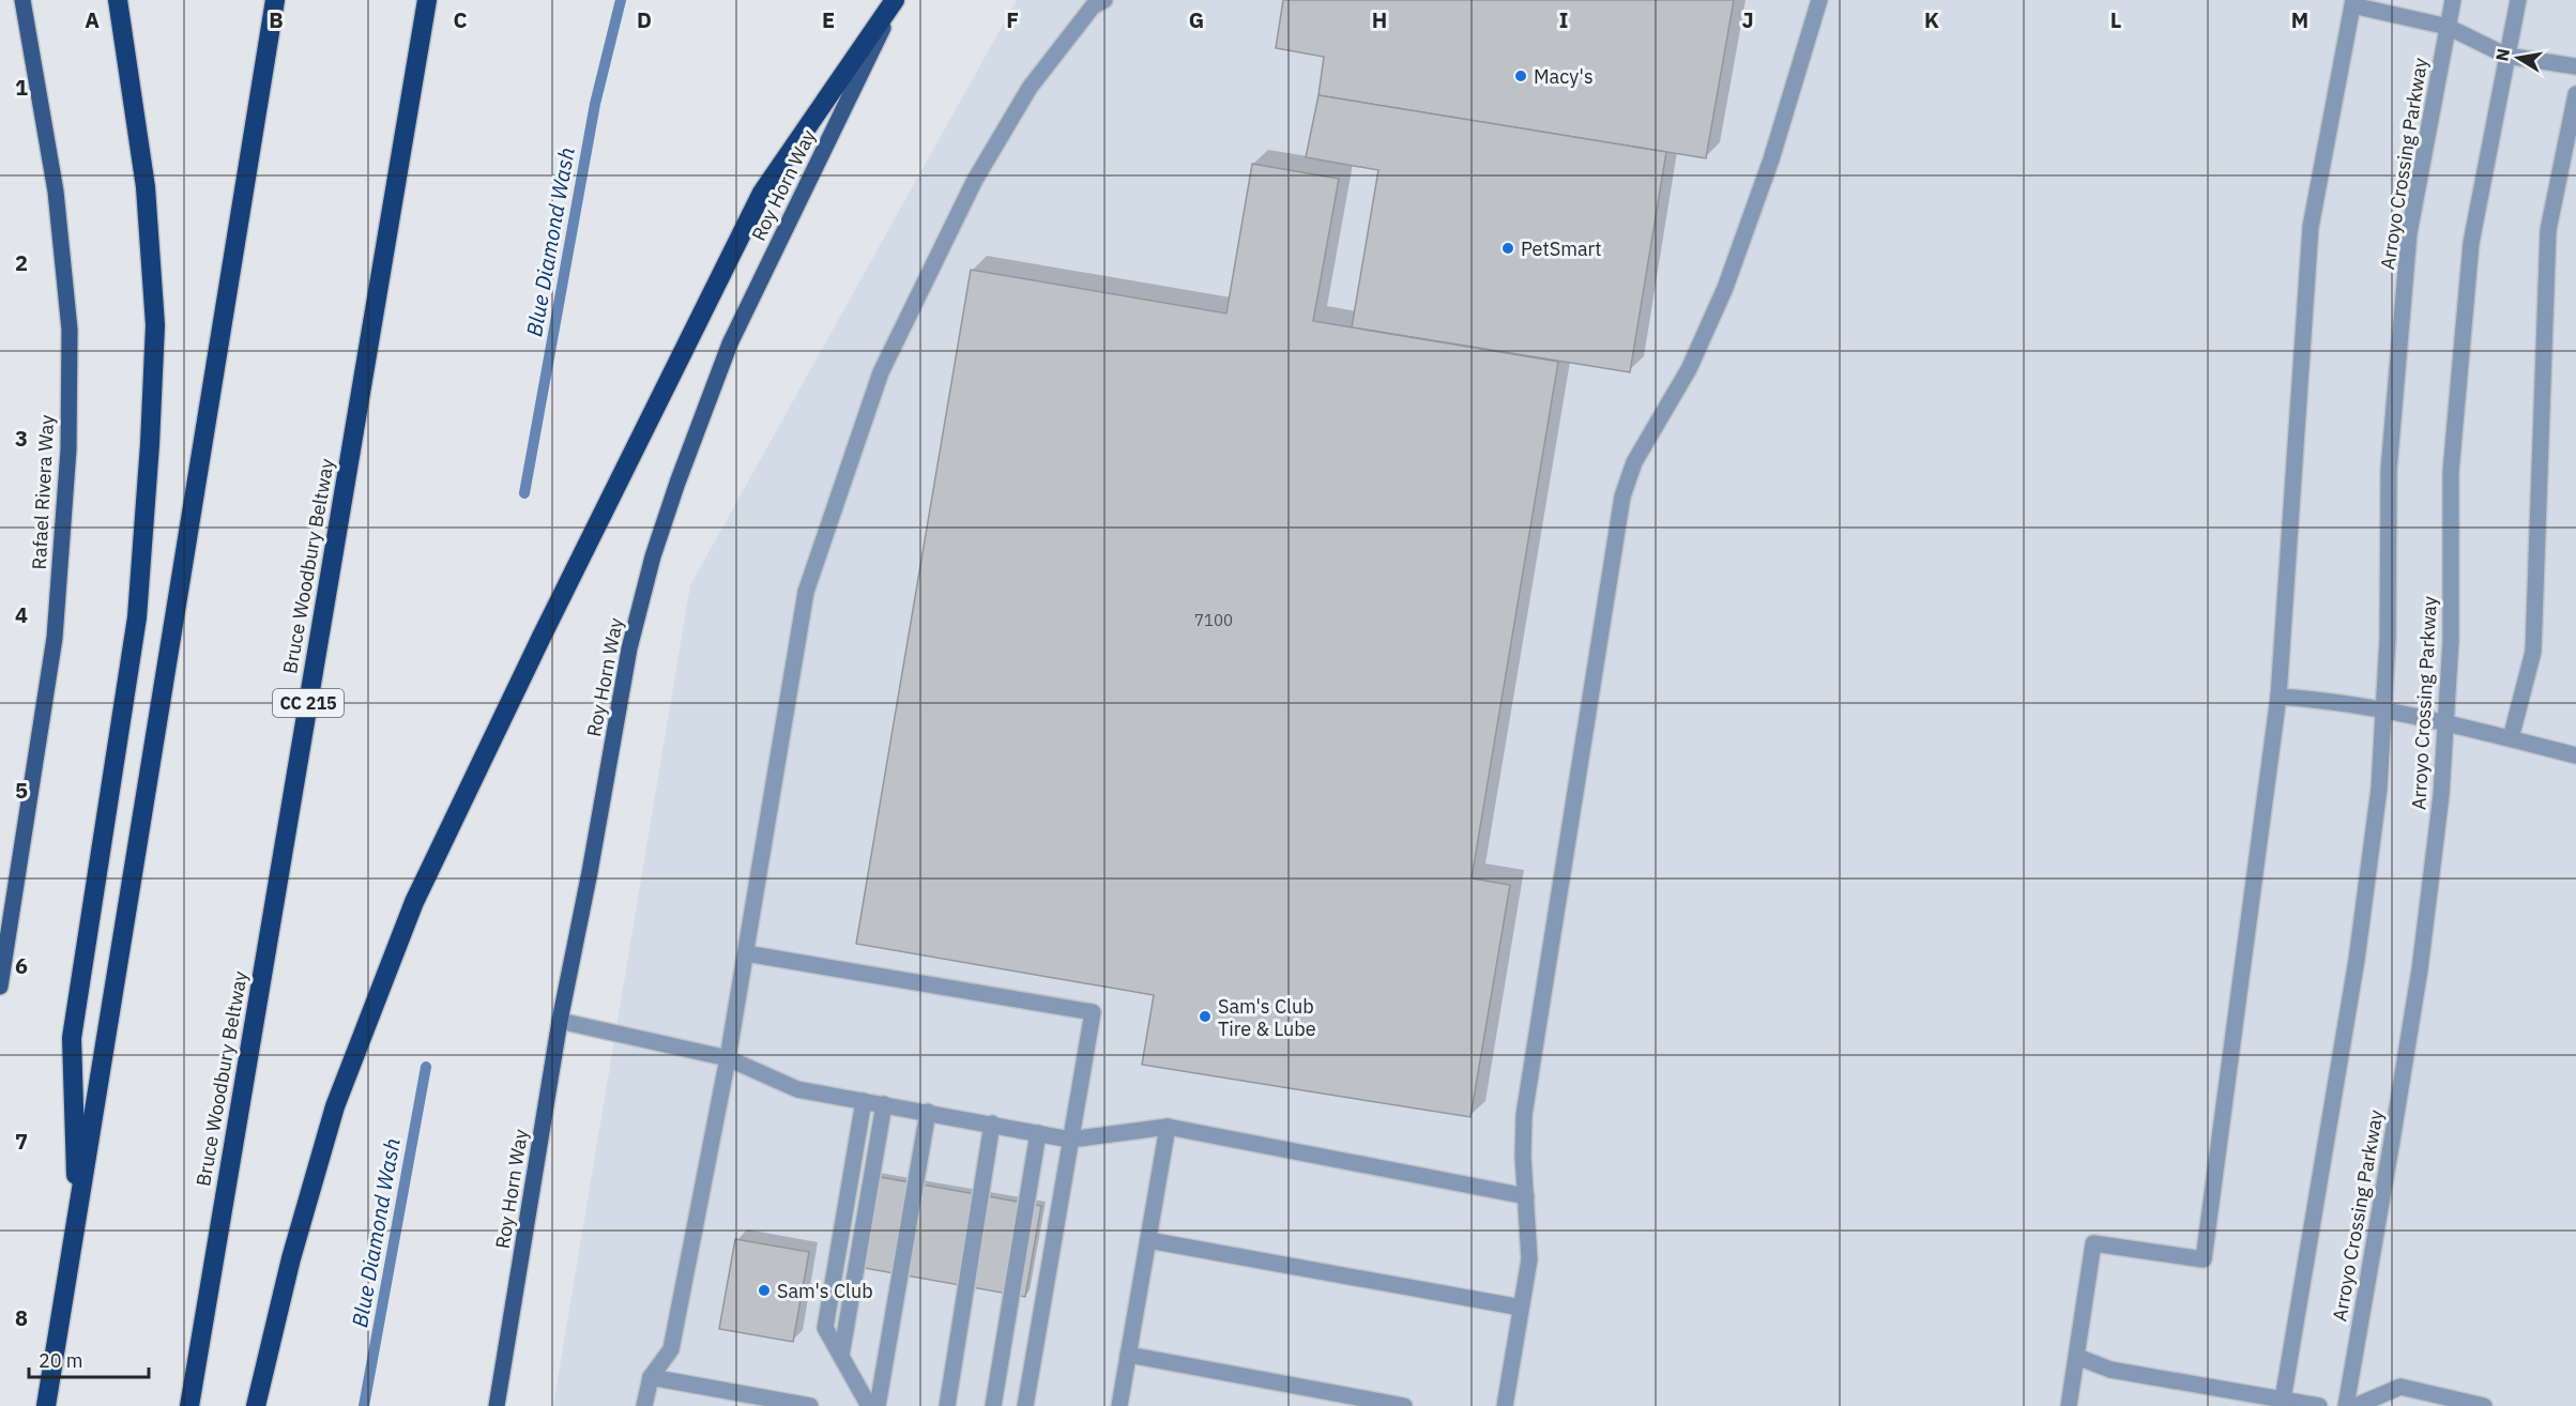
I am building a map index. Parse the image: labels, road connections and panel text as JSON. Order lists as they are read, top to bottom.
{
  "streets": {
    "highway": ["Bruce Woodbury Beltway", "CC 215"],
    "main road": ["Roy Horn Way", "Rafael Rivera Way"],
    "street": ["Arroyo Crossing Parkway"]
  },
  "water": ["Blue Diamond Wash"],
  "places": [
    "Macy's",
    "PetSmart",
    "Sam's Club Tire & Lube",
    "Sam's Club"
  ],
  "house_numbers": ["7100"],
  "scale_bar": "20 m",
  "north": "left",
  "grid": {
    "columns": [
      "A",
      "B",
      "C",
      "D",
      "E",
      "F",
      "G",
      "H",
      "I",
      "J",
      "K",
      "L",
      "M"
    ],
    "rows": [
      "1",
      "2",
      "3",
      "4",
      "5",
      "6",
      "7",
      "8"
    ]
  }
}
